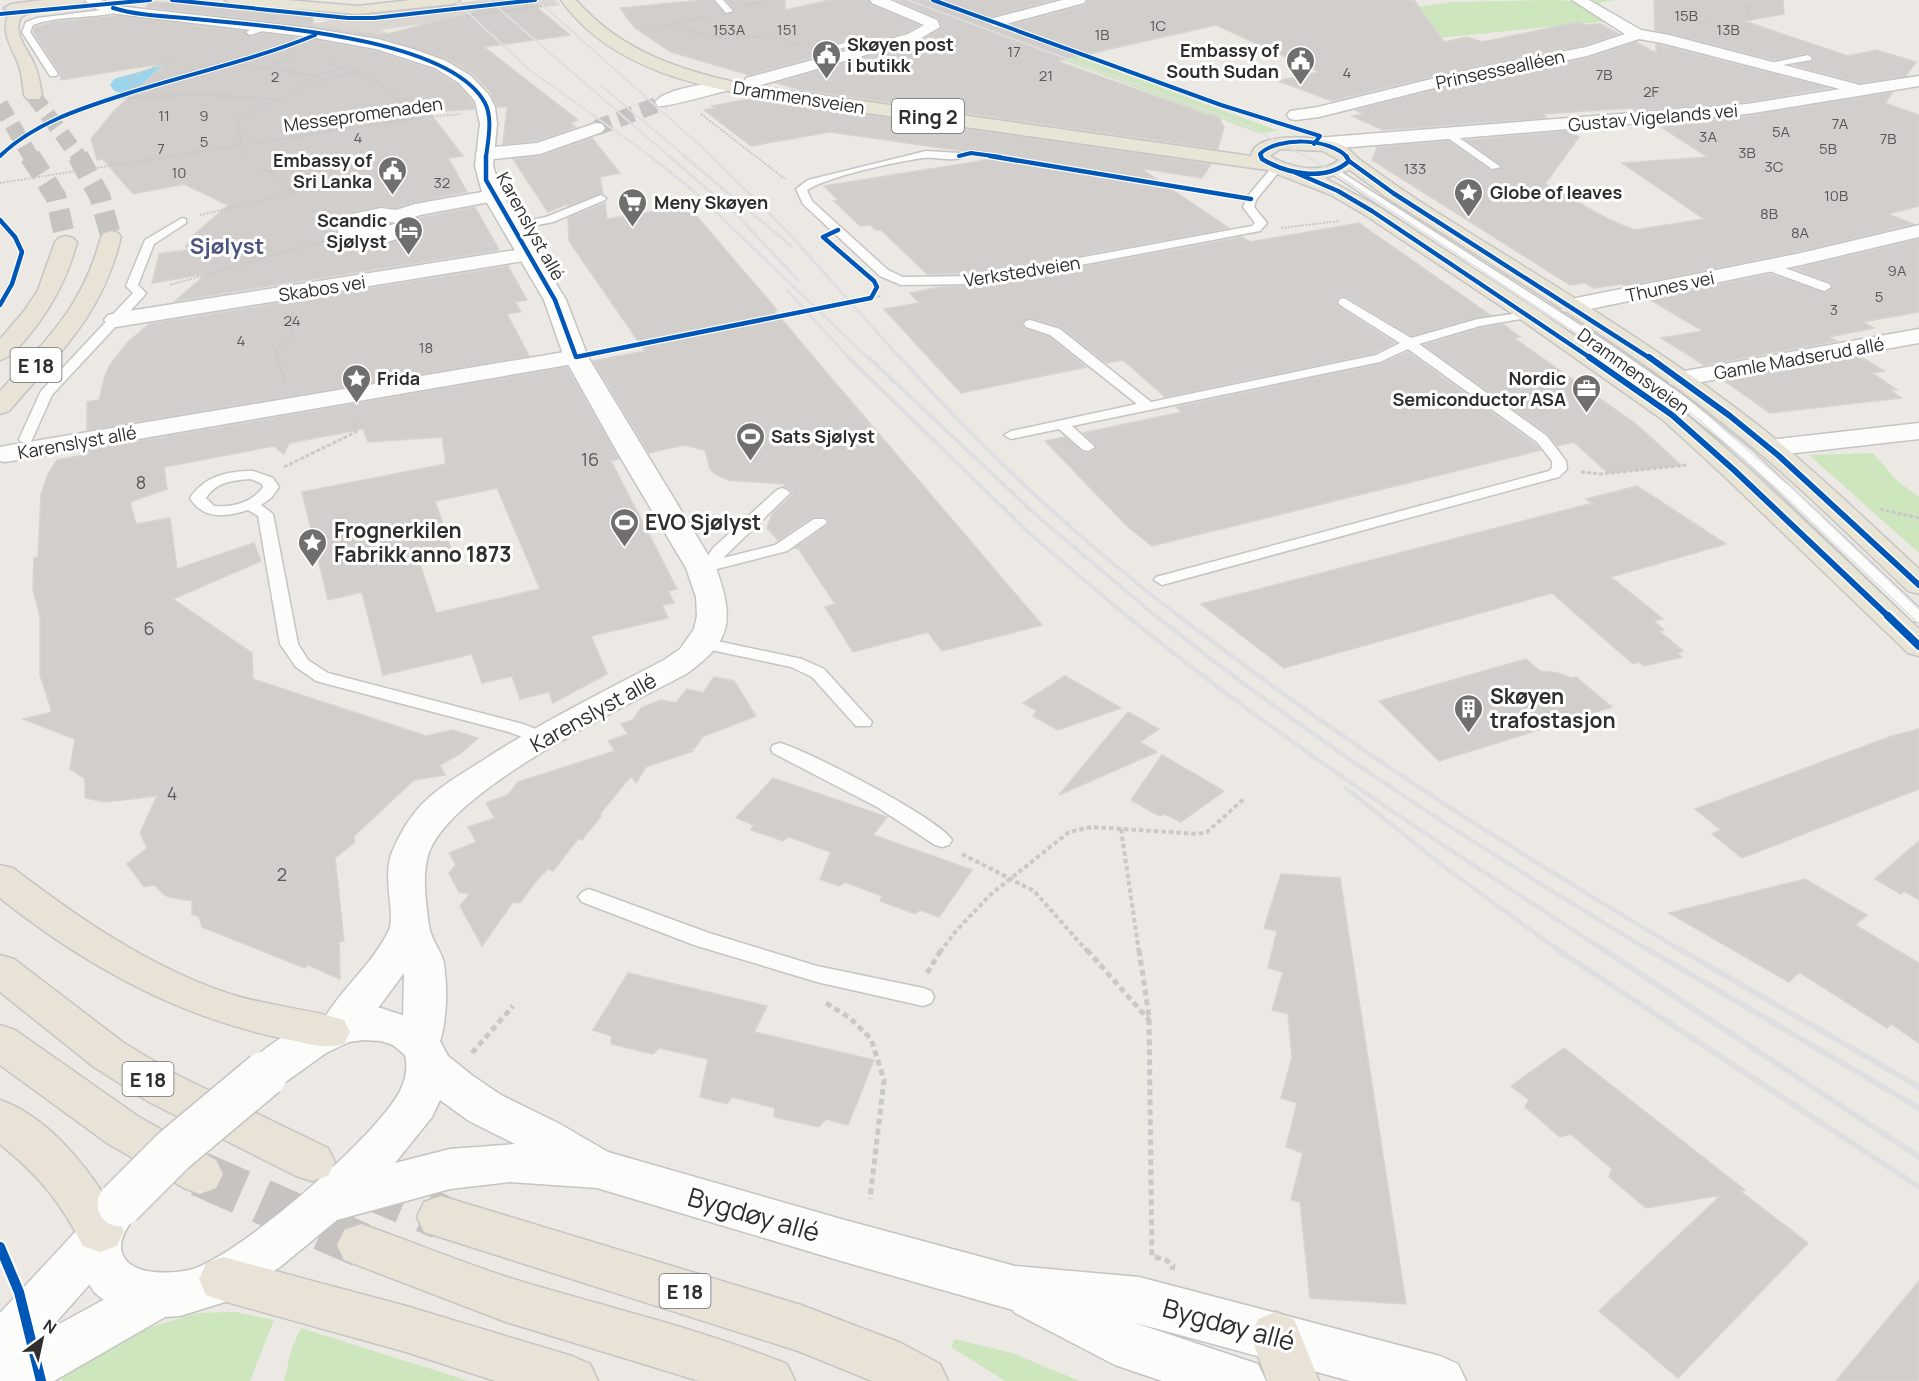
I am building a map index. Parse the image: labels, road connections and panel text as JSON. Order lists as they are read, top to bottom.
{
  "streets": {
    "highway": ["E 18"],
    "main road": ["Drammensveien", "Ring 2"],
    "street": [
      "Prinsessealléen",
      "Gustav Vigelands vei",
      "Karenslyst allé",
      "Thunes vei",
      "Skabos vei",
      "Gamle Madserud allé",
      "Bygdøy allé"
    ],
    "lane": ["Verkstedveien"],
    "path": ["Messepromenaden"]
  },
  "crossings": [
    ["Drammensveien", "Gustav Vigelands vei"],
    ["Drammensveien", "Thunes vei"],
    ["Drammensveien", "Gamle Madserud allé"],
    ["Messepromenaden", "Karenslyst allé"],
    ["Karenslyst allé", "Skabos vei"],
    ["Karenslyst allé", "E 18"],
    ["Karenslyst allé", "Bygdøy allé"],
    ["E 18", "Bygdøy allé"]
  ],
  "districts": ["Sjølyst"],
  "places": {
    "public building": ["Skøyen post i butikk", "Embassy of South Sudan", "Embassy of Sri Lanka"],
    "place": ["Globe of leaves", "Frida", "Frognerkilen Fabrikk anno 1873"],
    "supermarket": ["Meny Skøyen"],
    "hotel": ["Scandic Sjølyst"],
    "office": ["Nordic Semiconductor ASA"],
    "sports": ["Sats Sjølyst", "EVO Sjølyst"],
    "building": ["Skøyen trafostasjon"]
  },
  "house_numbers": [
    "15B",
    "1C",
    "153A",
    "151",
    "13B",
    "1B",
    "17",
    "4",
    "7B",
    "21",
    "2",
    "2F",
    "11",
    "9",
    "7A",
    "5A",
    "3A",
    "4",
    "7B",
    "5",
    "7",
    "5B",
    "3B",
    "3C",
    "133",
    "10",
    "32",
    "10B",
    "8B",
    "8A",
    "9A",
    "5",
    "3",
    "24",
    "4",
    "18",
    "16",
    "8",
    "6",
    "4",
    "2"
  ],
  "north": "top right"
}
